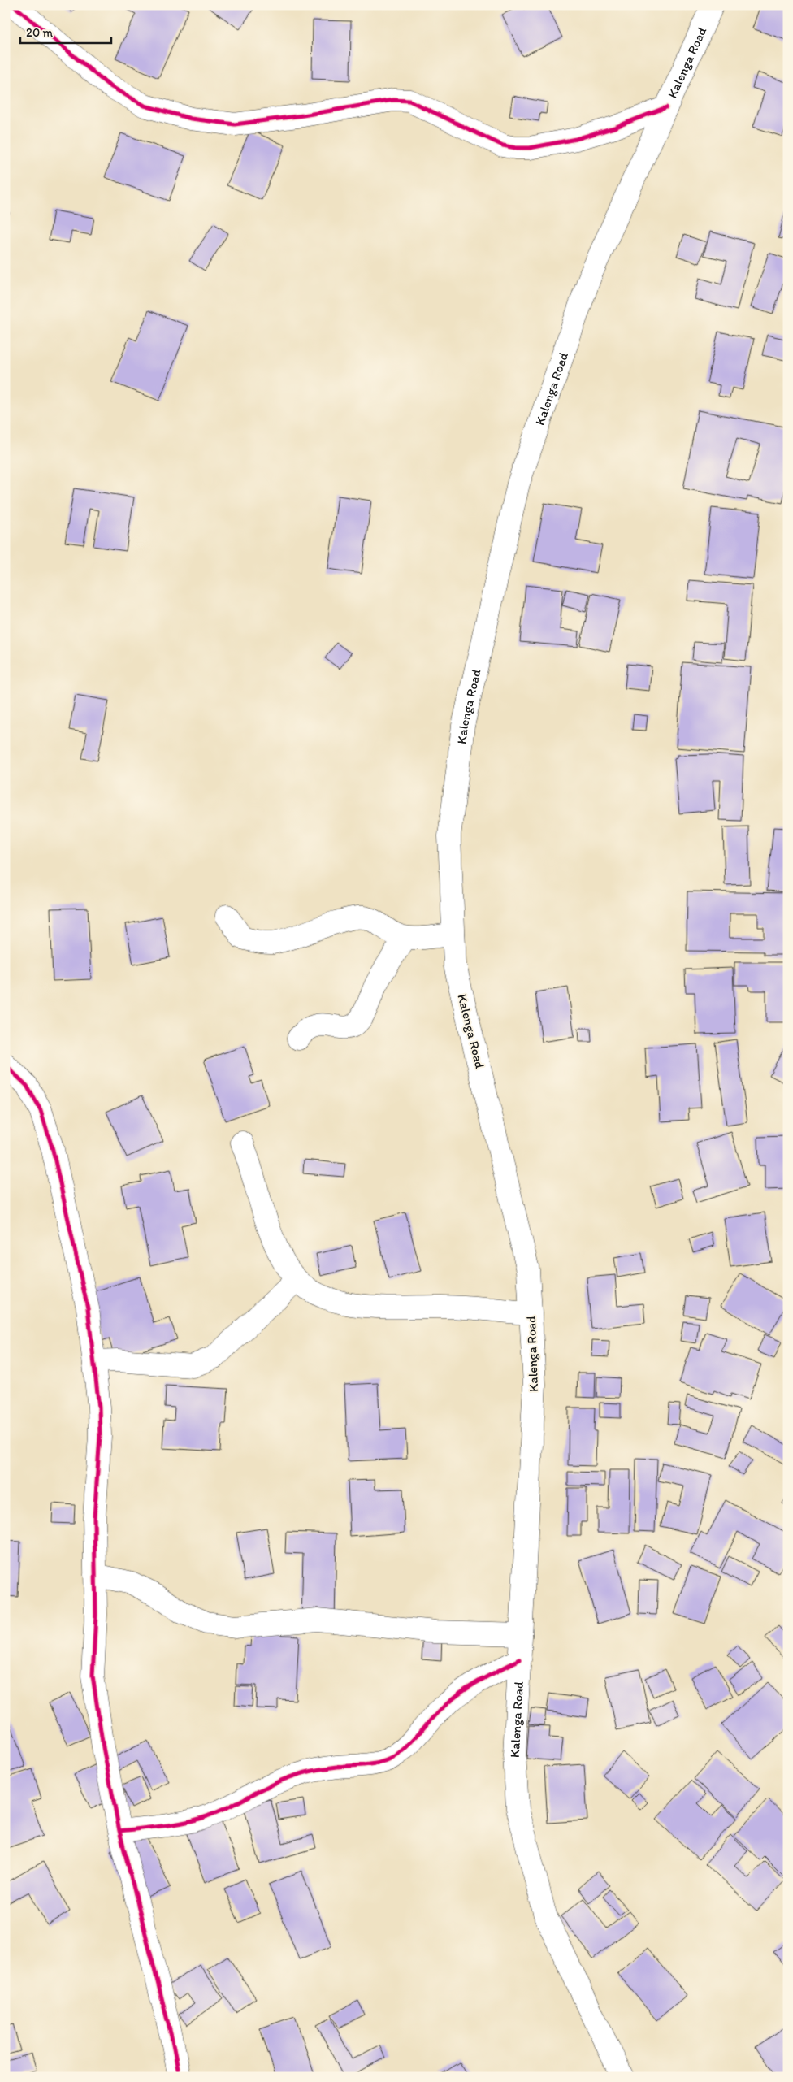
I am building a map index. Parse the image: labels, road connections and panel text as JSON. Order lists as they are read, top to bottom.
{
  "streets": {
    "street": ["Kalenga Road"]
  },
  "scale_bar": "20 m"
}
